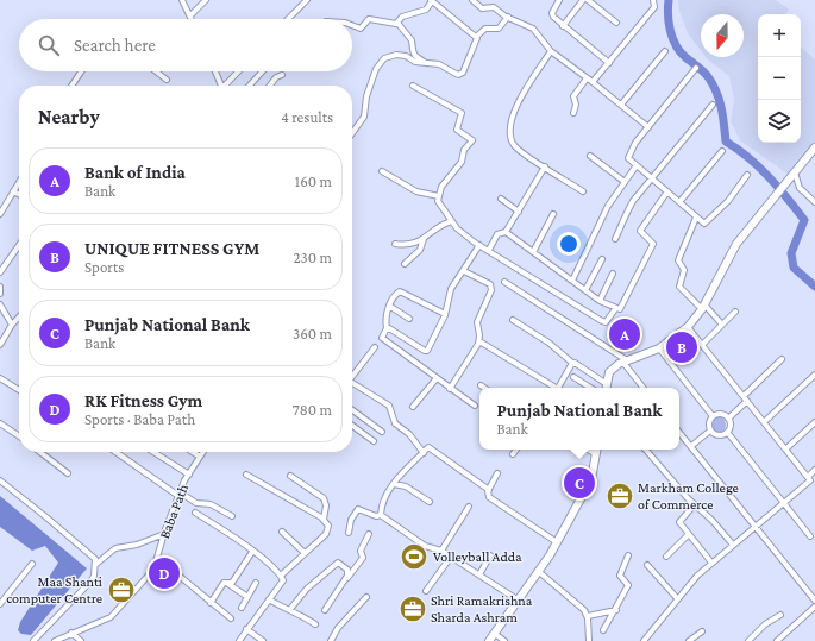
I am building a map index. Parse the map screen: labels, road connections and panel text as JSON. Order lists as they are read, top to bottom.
{
  "streets": {
    "street": ["Baba Path"]
  },
  "places": {
    "office": ["Markham College of Commerce", "Maa Shanti computer Centre", "Shri Ramakrishna Sharda Ashram"],
    "sports": ["Volleyball Adda"]
  },
  "north": "bottom",
  "page": {
    "map_buttons": ["+", "−"],
    "search": "Search here",
    "heading": ["Nearby", "4 results"],
    "list": [
      {
        "mark": "A",
        "name": "Bank of India",
        "note": "Bank",
        "value": "160 m"
      },
      {
        "mark": "B",
        "name": "UNIQUE FITNESS GYM",
        "note": "Sports",
        "value": "230 m"
      },
      {
        "mark": "C",
        "name": "Punjab National Bank",
        "note": "Bank",
        "value": "360 m"
      },
      {
        "mark": "D",
        "name": "RK Fitness Gym",
        "note": "Sports · Baba Path",
        "value": "780 m"
      }
    ],
    "pins": [
      "A",
      "B",
      "C",
      "D"
    ],
    "popup": ["Punjab National Bank", "Bank"]
  }
}
